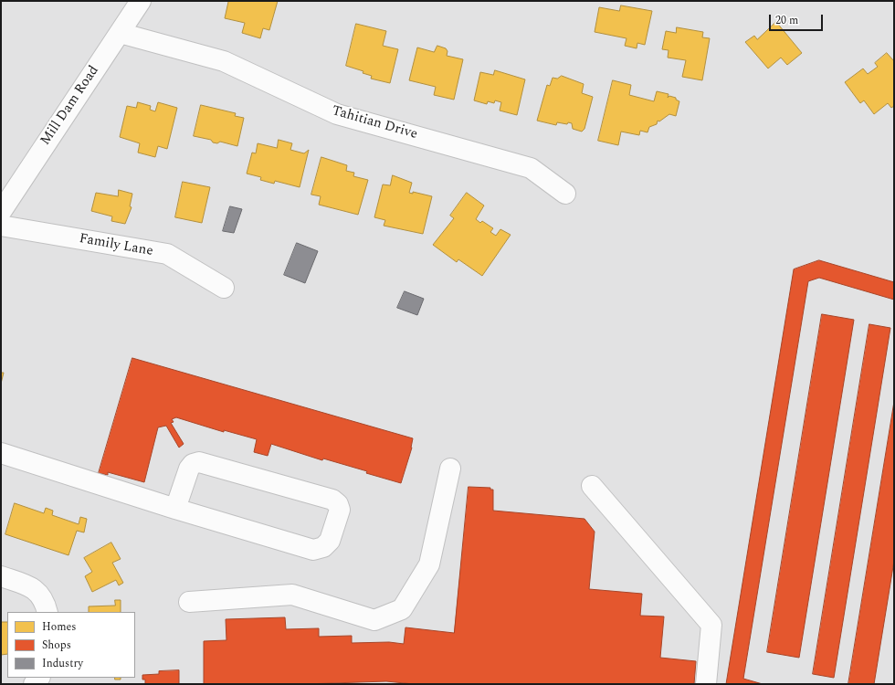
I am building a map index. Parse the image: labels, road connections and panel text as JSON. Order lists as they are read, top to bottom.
{
  "streets": {
    "street": ["Mill Dam Road", "Tahitian Drive", "Family Lane"]
  },
  "crossings": [
    ["Mill Dam Road", "Tahitian Drive"]
  ],
  "legend": ["Homes", "Shops", "Industry"],
  "scale_bar": "20 m"
}
